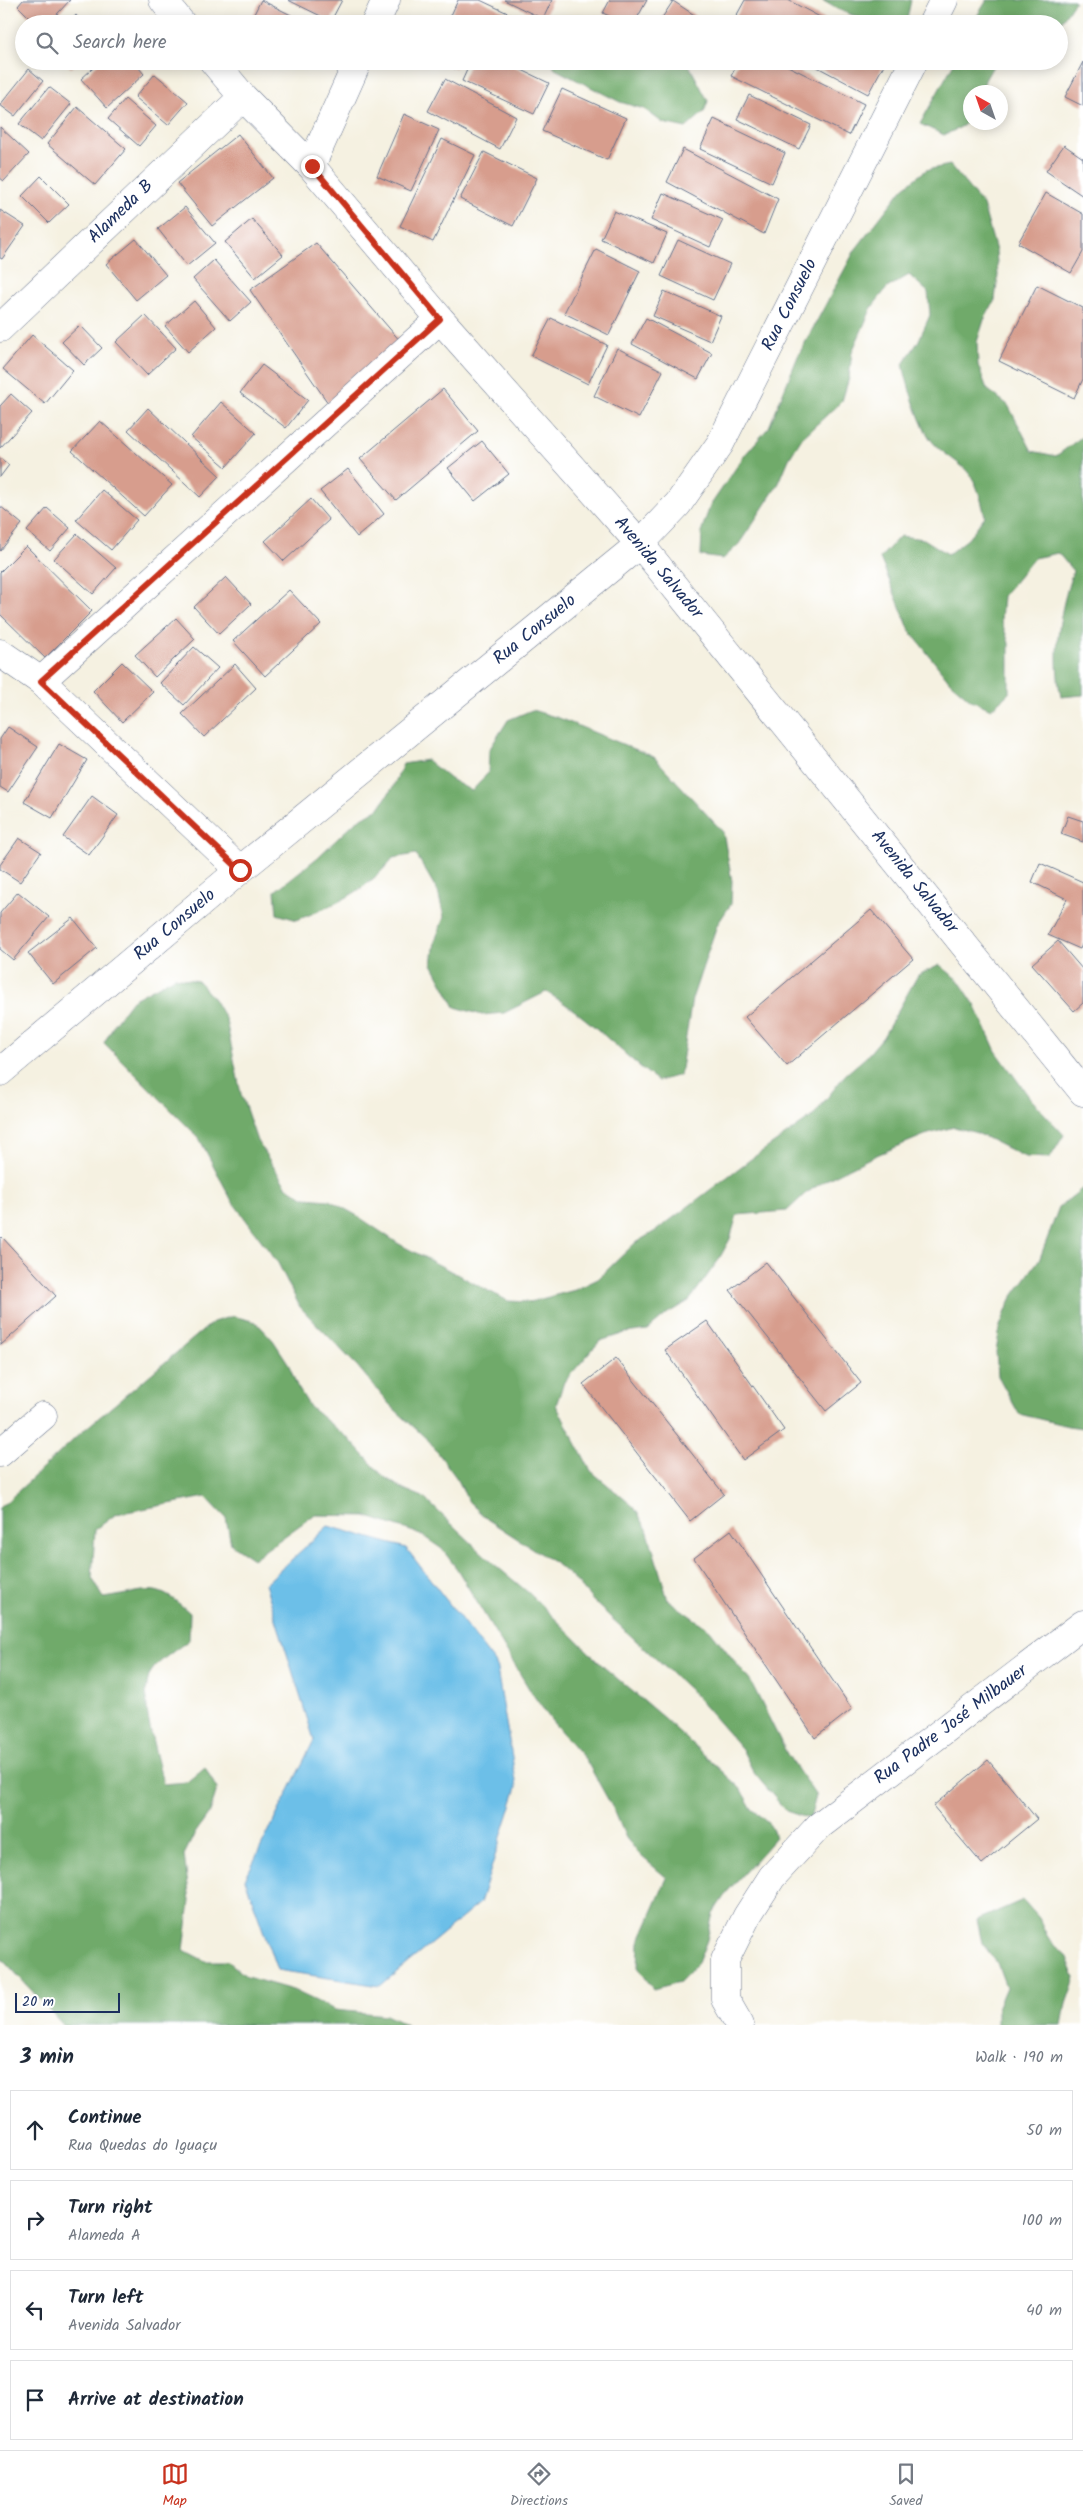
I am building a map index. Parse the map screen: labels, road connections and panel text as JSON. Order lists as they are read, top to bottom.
{
  "streets": {
    "street": [
      "Alameda B",
      "Rua Consuelo",
      "Avenida Salvador",
      "Rua Padre José Milbauer"
    ]
  },
  "crossings": [
    ["Alameda B", "Avenida Salvador"],
    ["Rua Consuelo", "Avenida Salvador"]
  ],
  "scale_bar": "20 m",
  "north": "top left",
  "page": {
    "search": "Search here",
    "scale": "20 m",
    "heading": ["3 min", "Walk · 190 m"],
    "list": [
      ["Continue", "Rua Quedas do Iguaçu", "50 m"],
      ["Turn right", "Alameda A", "100 m"],
      ["Turn left", "Avenida Salvador", "40 m"],
      "Arrive at destination"
    ],
    "nav": ["Map", "Directions", "Saved"]
  }
}
